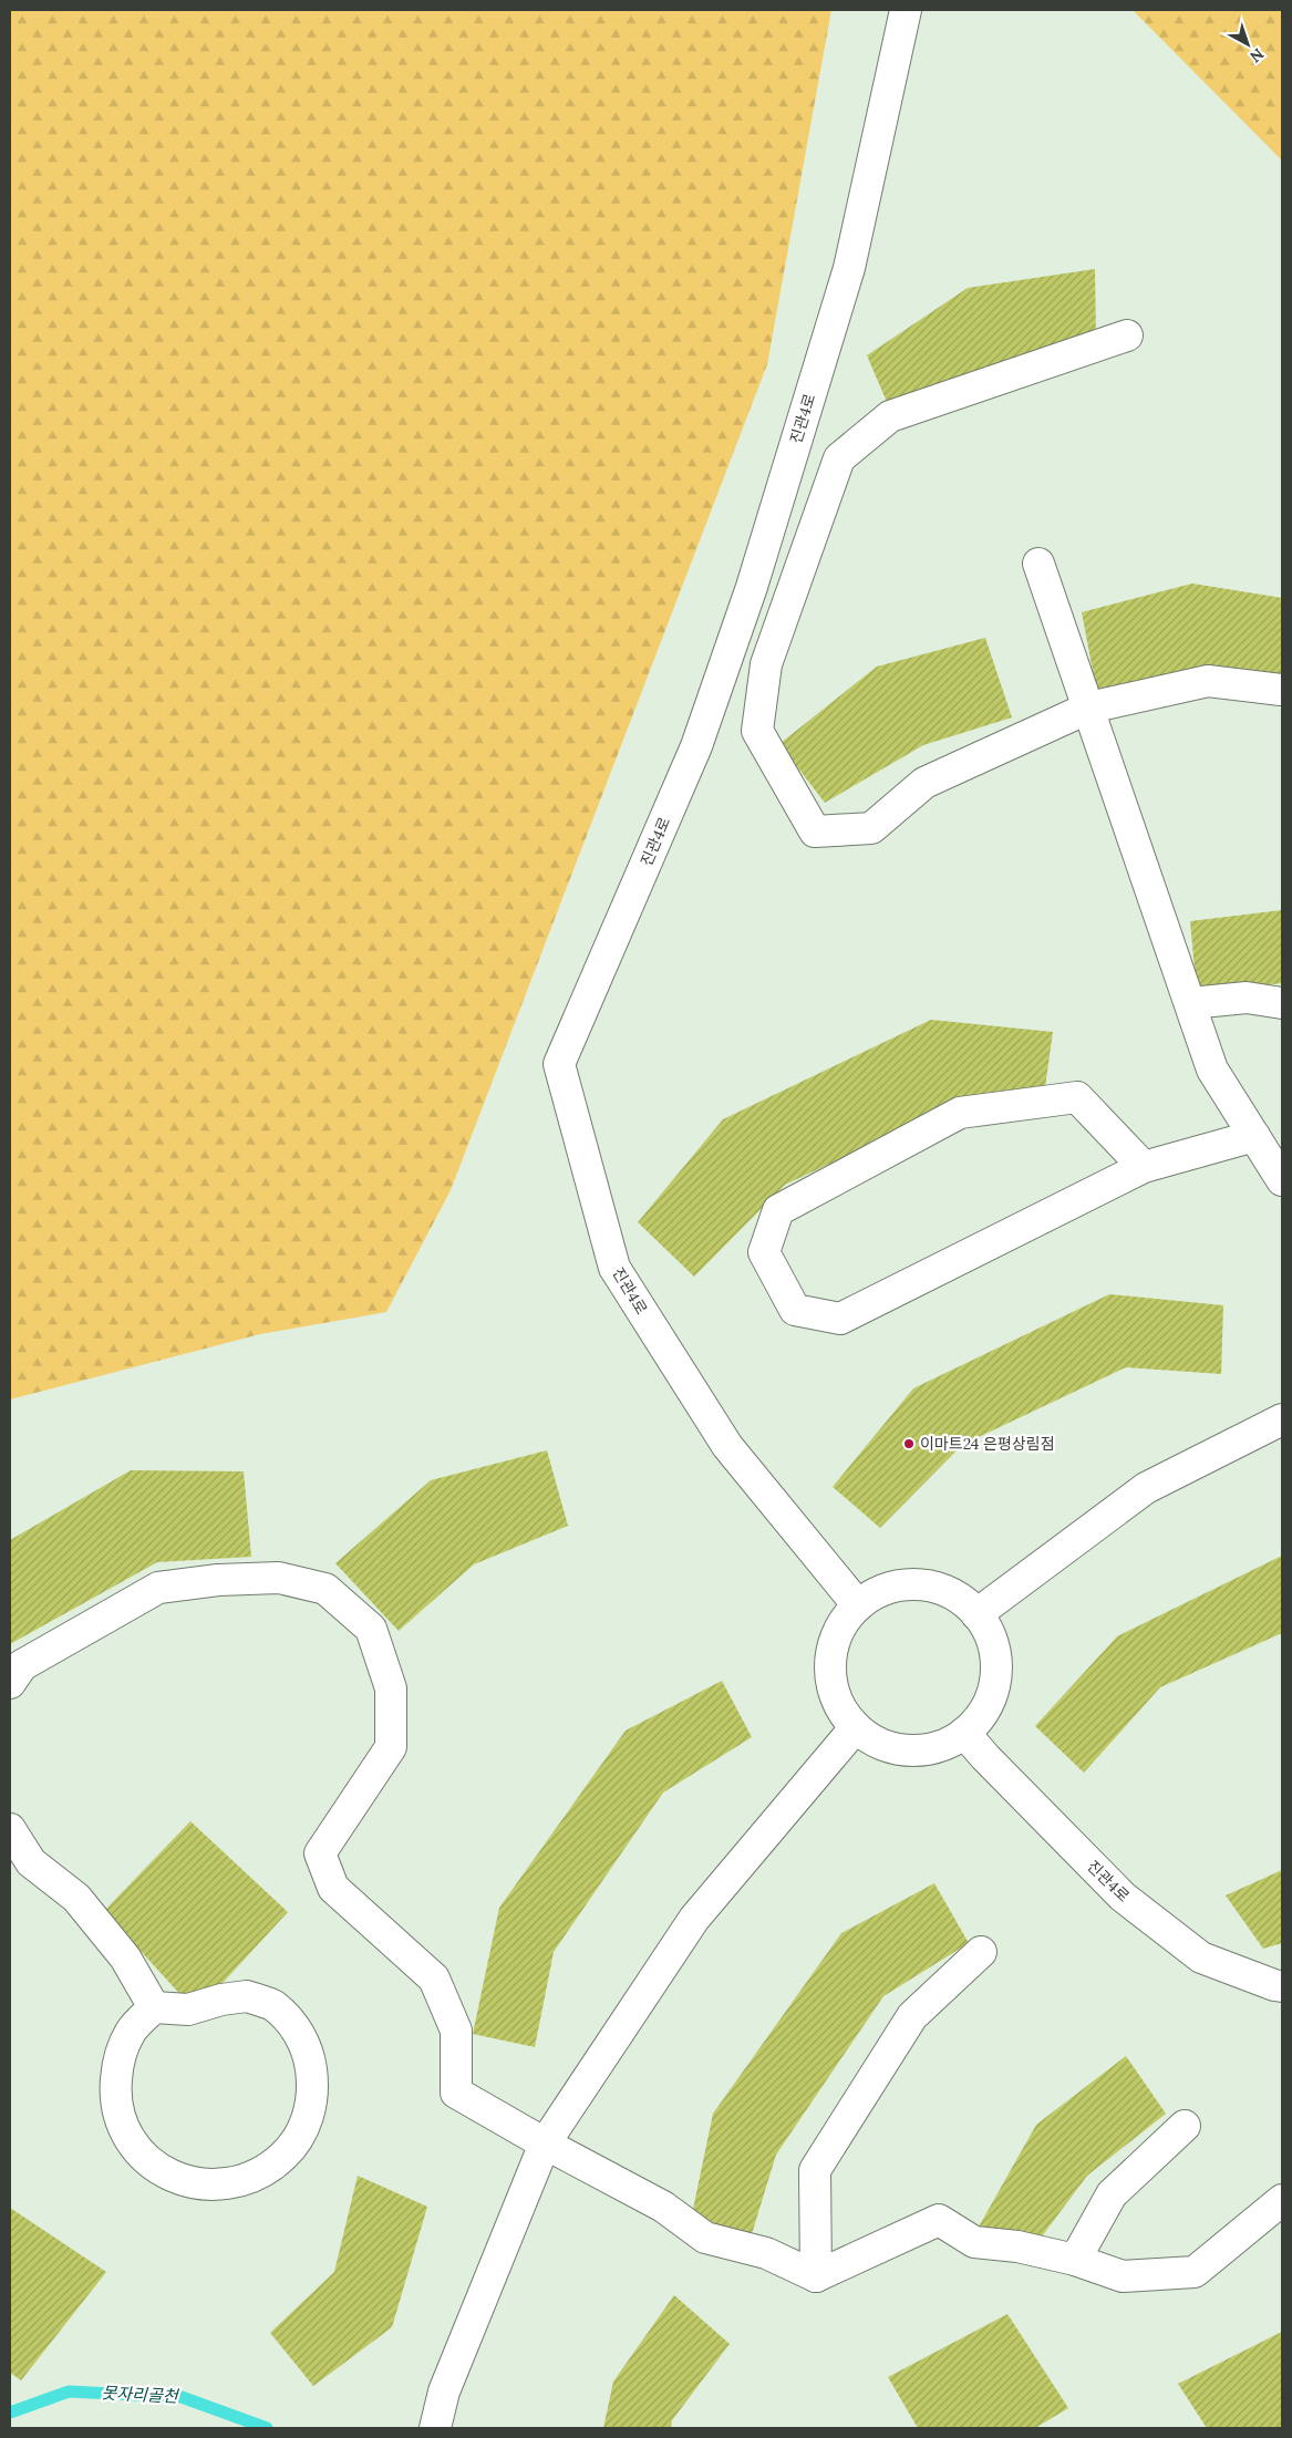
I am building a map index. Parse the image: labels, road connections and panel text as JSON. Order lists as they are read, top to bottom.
{
  "streets": {
    "street": ["진관4로"]
  },
  "water": ["못자리골천"],
  "places": ["이마트24 은평상림점"],
  "north": "bottom right"
}
